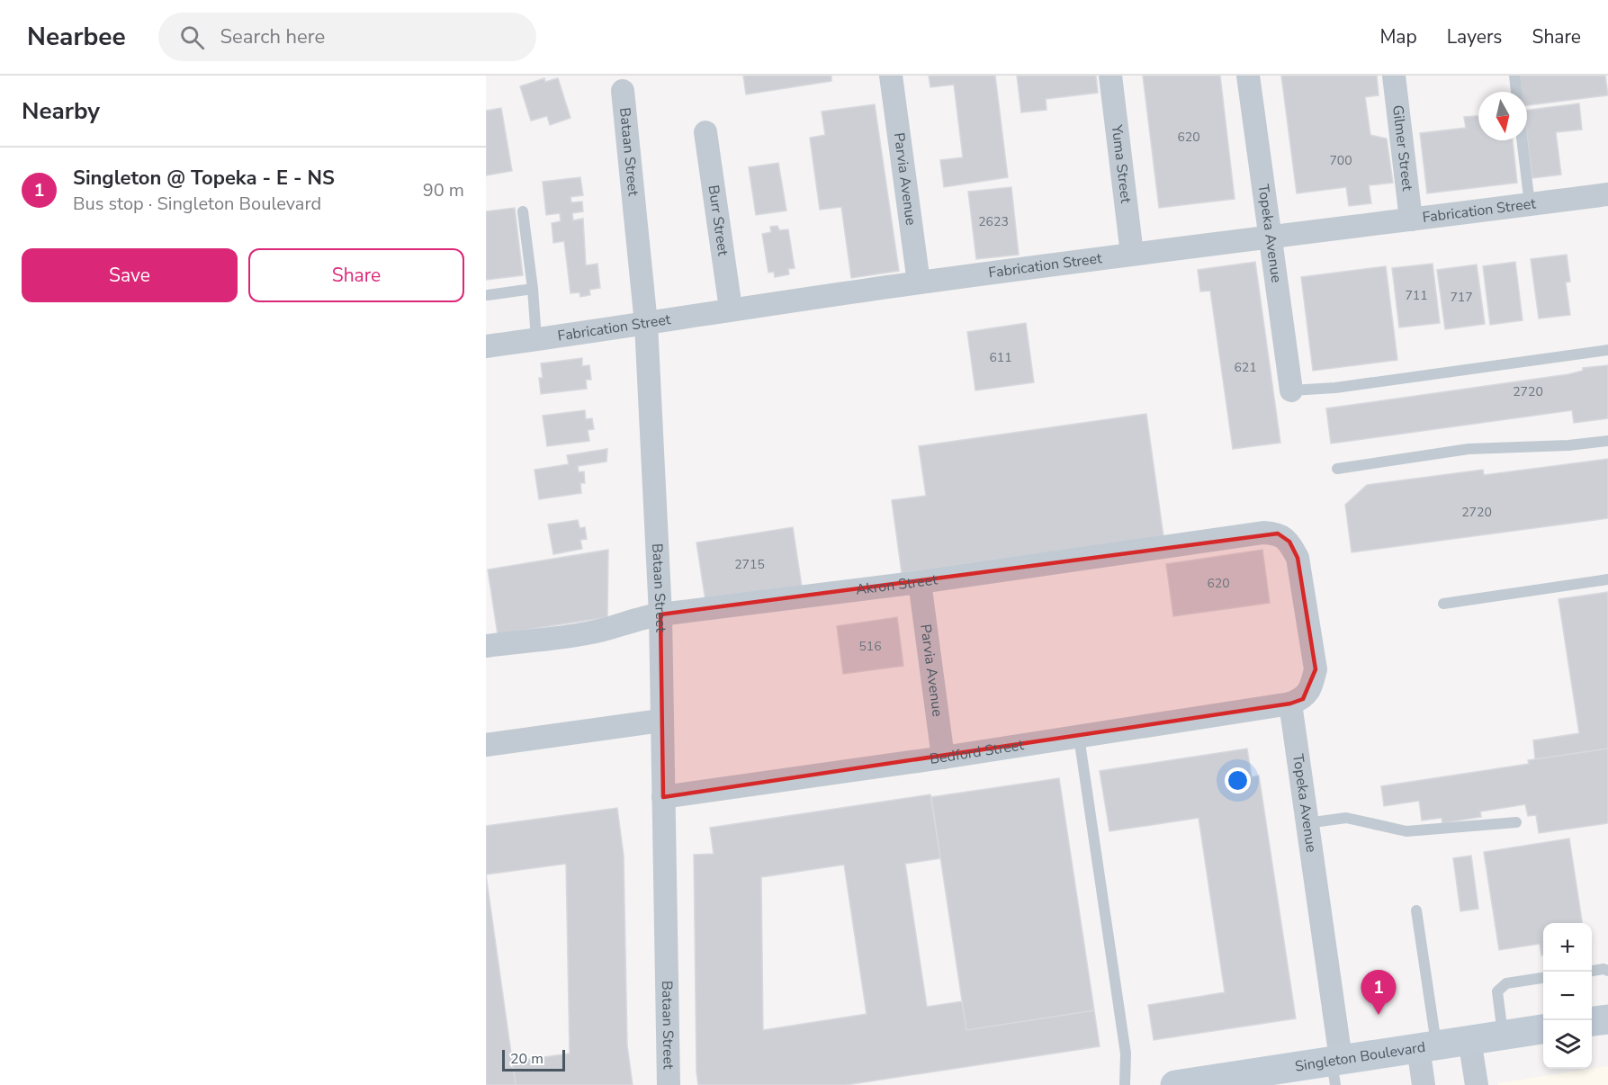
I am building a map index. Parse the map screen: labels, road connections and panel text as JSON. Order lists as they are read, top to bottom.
{
  "streets": {
    "main road": ["Singleton Boulevard"],
    "street": [
      "Gilmer Street",
      "Bataan Street",
      "Yuma Street",
      "Parvia Avenue",
      "Fabrication Street",
      "Burr Street",
      "Topeka Avenue",
      "Akron Street",
      "Bedford Street"
    ]
  },
  "crossings": [
    ["Gilmer Street", "Fabrication Street"],
    ["Bataan Street", "Fabrication Street"],
    ["Bataan Street", "Akron Street"],
    ["Bataan Street", "Bedford Street"],
    ["Yuma Street", "Fabrication Street"],
    ["Parvia Avenue", "Fabrication Street"],
    ["Parvia Avenue", "Akron Street"],
    ["Parvia Avenue", "Bedford Street"],
    ["Fabrication Street", "Burr Street"],
    ["Fabrication Street", "Topeka Avenue"],
    ["Topeka Avenue", "Akron Street"],
    ["Topeka Avenue", "Bedford Street"],
    ["Topeka Avenue", "Singleton Boulevard"],
    ["Akron Street", "Bedford Street"]
  ],
  "house_numbers": [
    "620",
    "700",
    "2623",
    "711",
    "717",
    "611",
    "621",
    "2720",
    "2720",
    "2715",
    "620",
    "516"
  ],
  "scale_bar": "20 m",
  "north": "bottom",
  "page": {
    "header": "Nearbee",
    "search": "Search here",
    "nav": ["Map", "Layers", "Share"],
    "heading": "Nearby",
    "list": [
      {
        "mark": "1",
        "name": "Singleton @ Topeka - E - NS",
        "note": "Bus stop · Singleton Boulevard",
        "value": "90 m"
      }
    ],
    "buttons": ["Save", "Share"],
    "map_buttons": ["+", "−"],
    "pins": "1",
    "scale": "20 m"
  }
}
